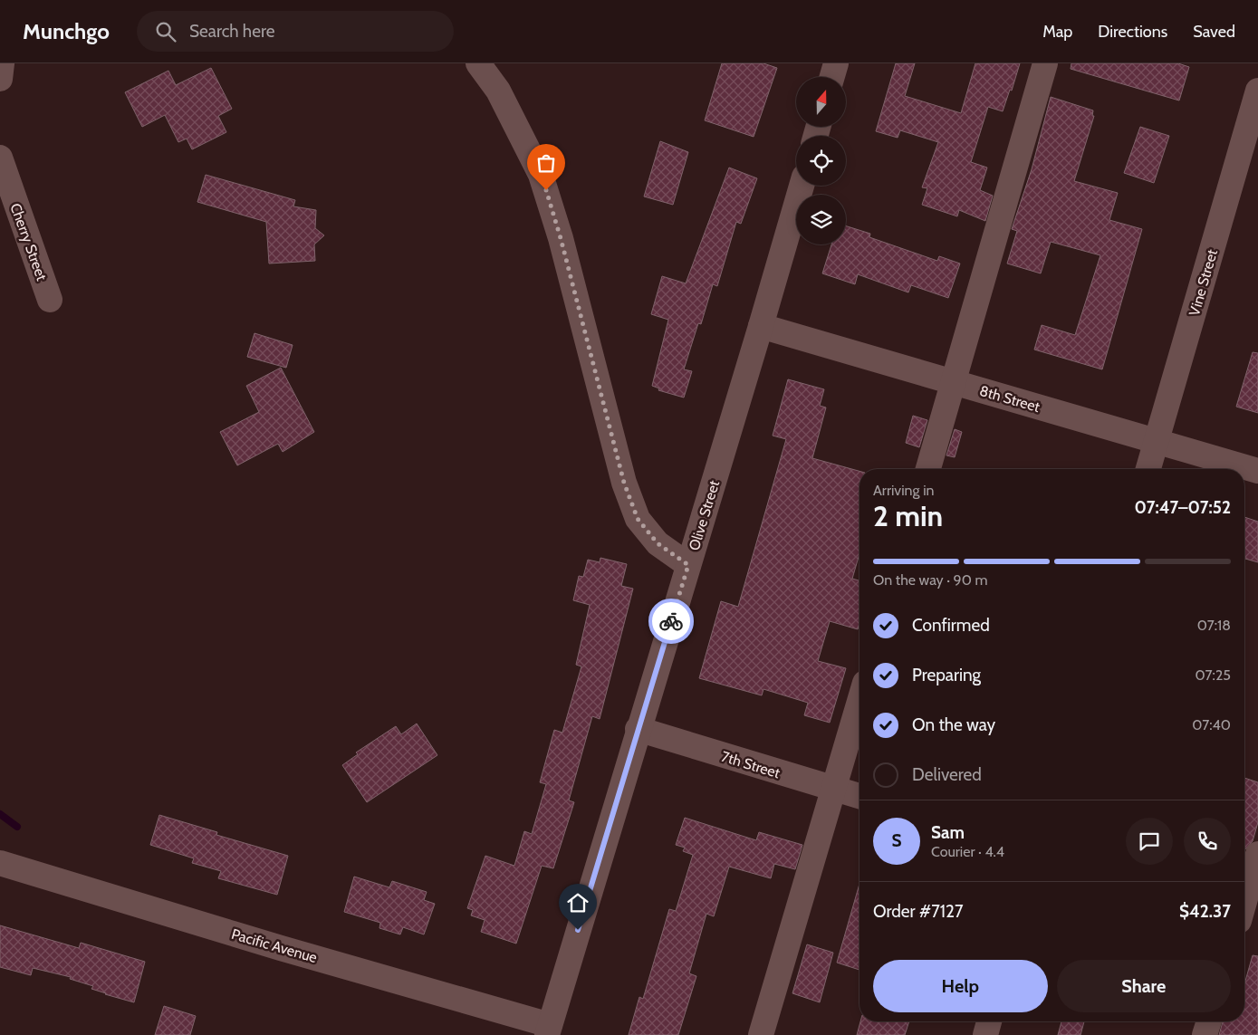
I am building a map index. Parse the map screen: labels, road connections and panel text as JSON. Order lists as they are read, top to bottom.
{
  "streets": {
    "street": [
      "Cherry Street",
      "Vine Street",
      "8th Street",
      "Olive Street",
      "7th Street",
      "Pacific Avenue"
    ]
  },
  "crossings": [
    ["Vine Street", "8th Street"],
    ["8th Street", "Olive Street"],
    ["Olive Street", "7th Street"],
    ["Olive Street", "Pacific Avenue"]
  ],
  "north": "top",
  "page": {
    "header": "Munchgo",
    "search": "Search here",
    "nav": ["Map", "Directions", "Saved"],
    "heading": ["2 min", "Arriving in", "07:47–07:52"],
    "panel": [
      "Sam",
      "Courier · 4.4",
      "Order #7127",
      "$42.37"
    ],
    "bar": "On the way · 90 m",
    "list": [
      ["Confirmed", "07:18"],
      ["Preparing", "07:25"],
      ["On the way", "07:40"],
      "Delivered"
    ],
    "round": "S",
    "buttons": ["Help", "Share"]
  }
}
